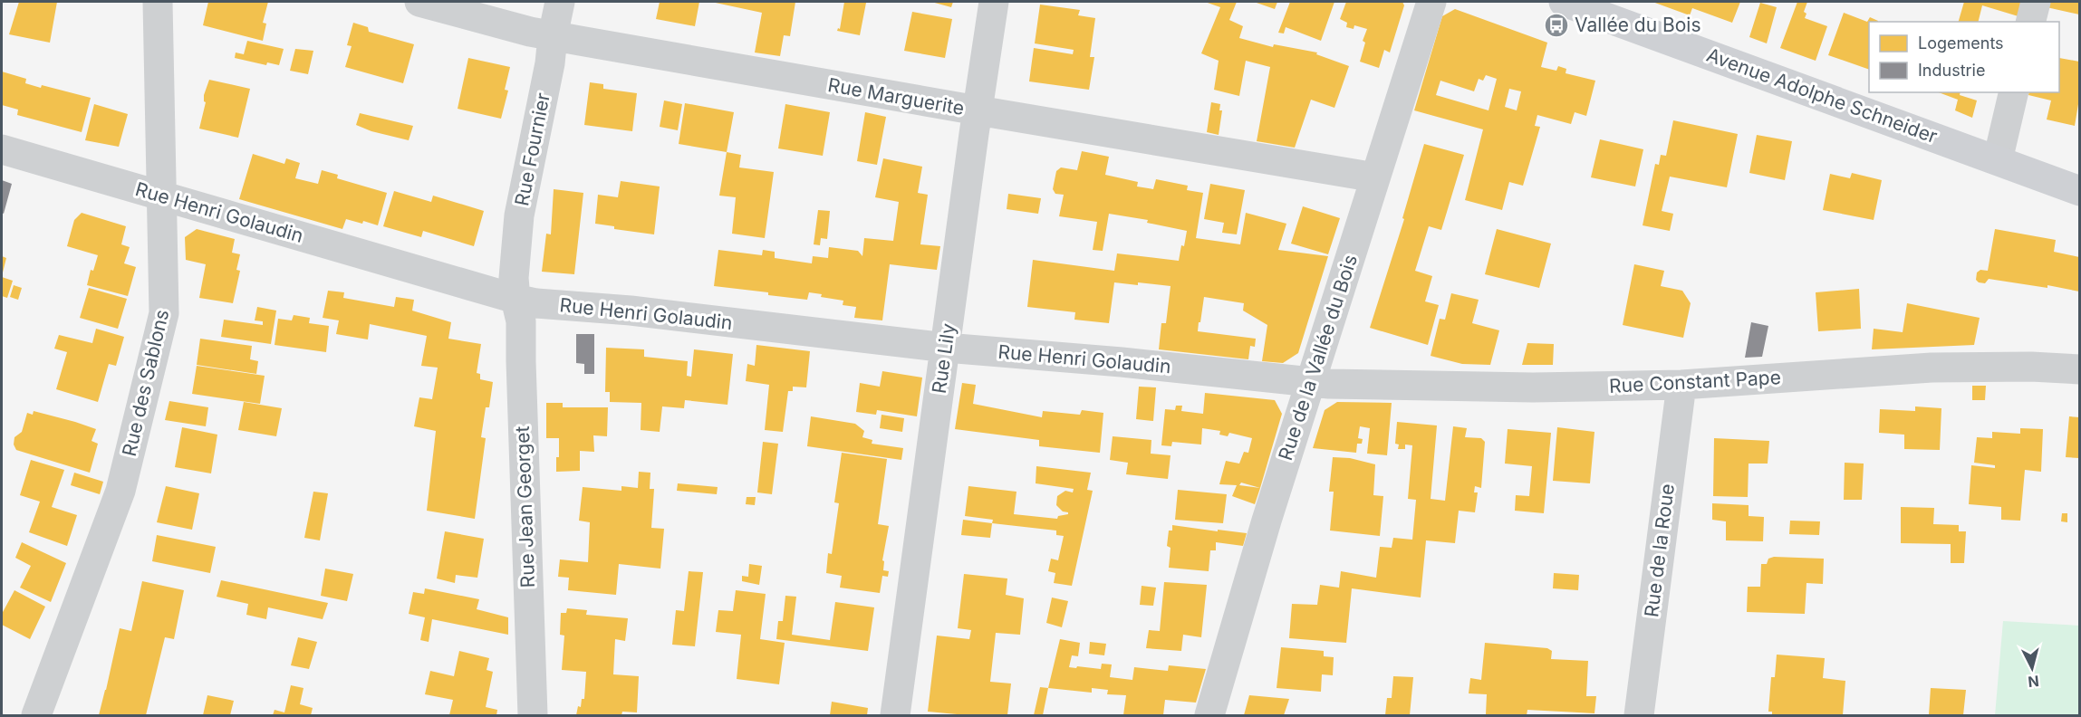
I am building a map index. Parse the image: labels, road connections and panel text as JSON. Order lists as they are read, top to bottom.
{
  "streets": {
    "street": [
      "Avenue Adolphe Schneider",
      "Rue Marguerite",
      "Rue Fournier",
      "Rue Henri Golaudin",
      "Rue de la Vallée du Bois",
      "Rue Lily",
      "Rue Constant Pape",
      "Rue des Sablons",
      "Rue Jean Georget",
      "Rue de la Roue"
    ]
  },
  "crossings": [
    ["Rue Marguerite", "Rue Fournier"],
    ["Rue Marguerite", "Rue de la Vallée du Bois"],
    ["Rue Marguerite", "Rue Lily"],
    ["Rue Fournier", "Rue Henri Golaudin"],
    ["Rue Fournier", "Rue Jean Georget"],
    ["Rue Henri Golaudin", "Rue de la Vallée du Bois"],
    ["Rue Henri Golaudin", "Rue Lily"],
    ["Rue Henri Golaudin", "Rue Constant Pape"],
    ["Rue Henri Golaudin", "Rue des Sablons"],
    ["Rue Henri Golaudin", "Rue Jean Georget"],
    ["Rue de la Vallée du Bois", "Rue Constant Pape"],
    ["Rue Constant Pape", "Rue de la Roue"]
  ],
  "places": {
    "bus stop": ["Vallée du Bois"]
  },
  "legend": ["Logements", "Industrie"],
  "north": "bottom"
}
